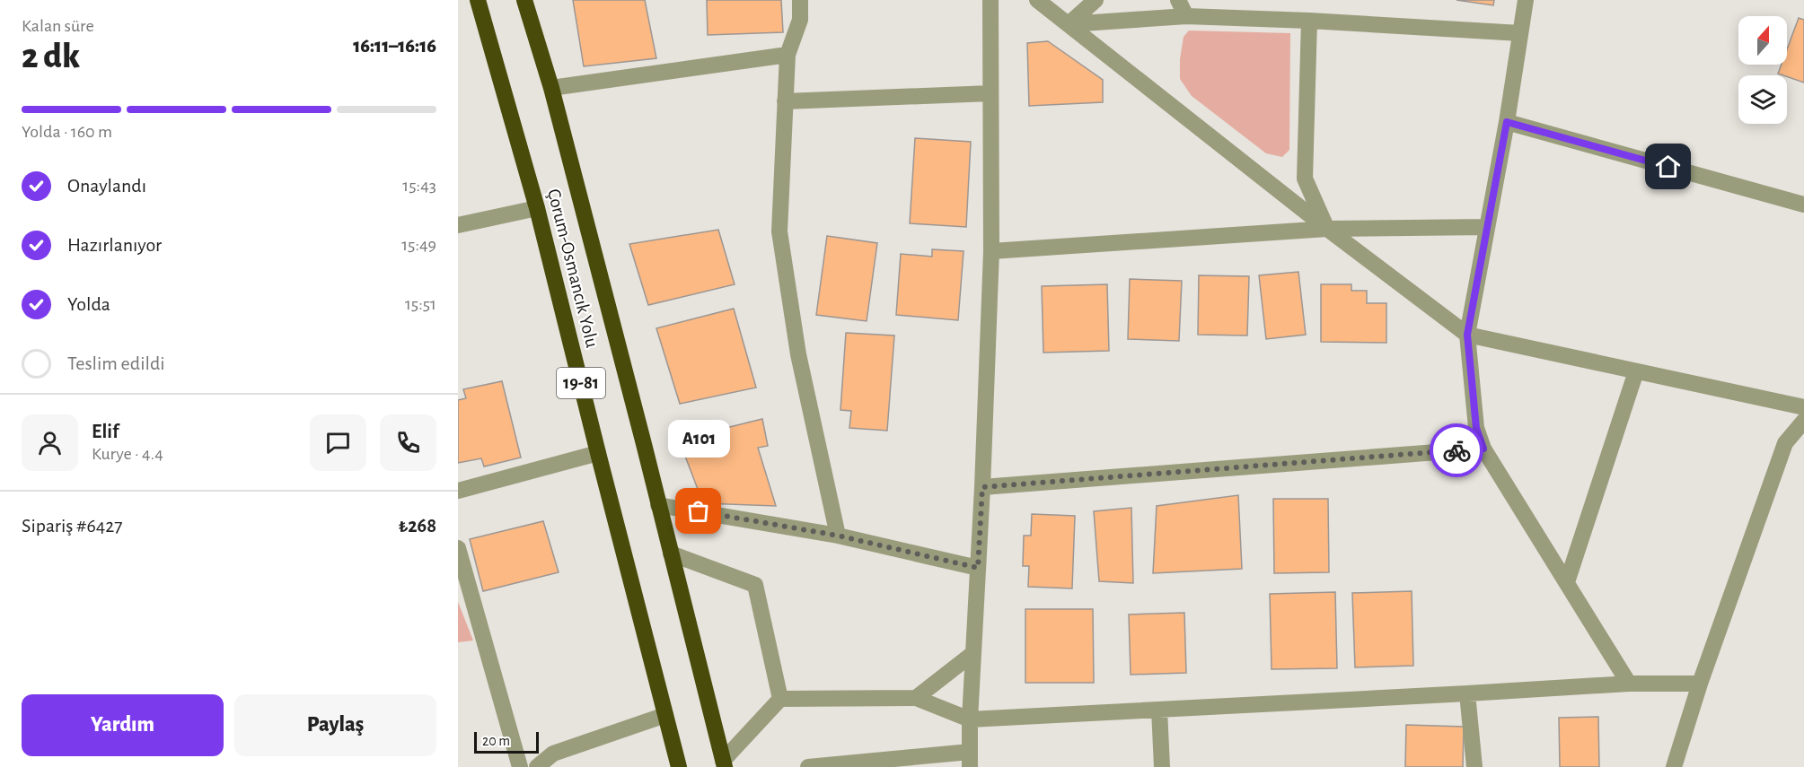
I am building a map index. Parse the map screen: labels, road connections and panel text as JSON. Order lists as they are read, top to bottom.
{
  "streets": {
    "highway": ["Çorum-Osmancık Yolu", "19-81"]
  },
  "places": ["A101"],
  "scale_bar": "20 m",
  "north": "top",
  "page": {
    "heading": ["2 dk", "Kalan süre", "16:11–16:16"],
    "panel": [
      "Elif",
      "Kurye · 4.4",
      "Sipariş #6427",
      "₺268"
    ],
    "bar": "Yolda · 160 m",
    "list": [
      ["Onaylandı", "15:43"],
      ["Hazırlanıyor", "15:49"],
      ["Yolda", "15:51"],
      "Teslim edildi"
    ],
    "bubble": "A101",
    "buttons": ["Yardım", "Paylaş"],
    "scale": "20 m"
  }
}
